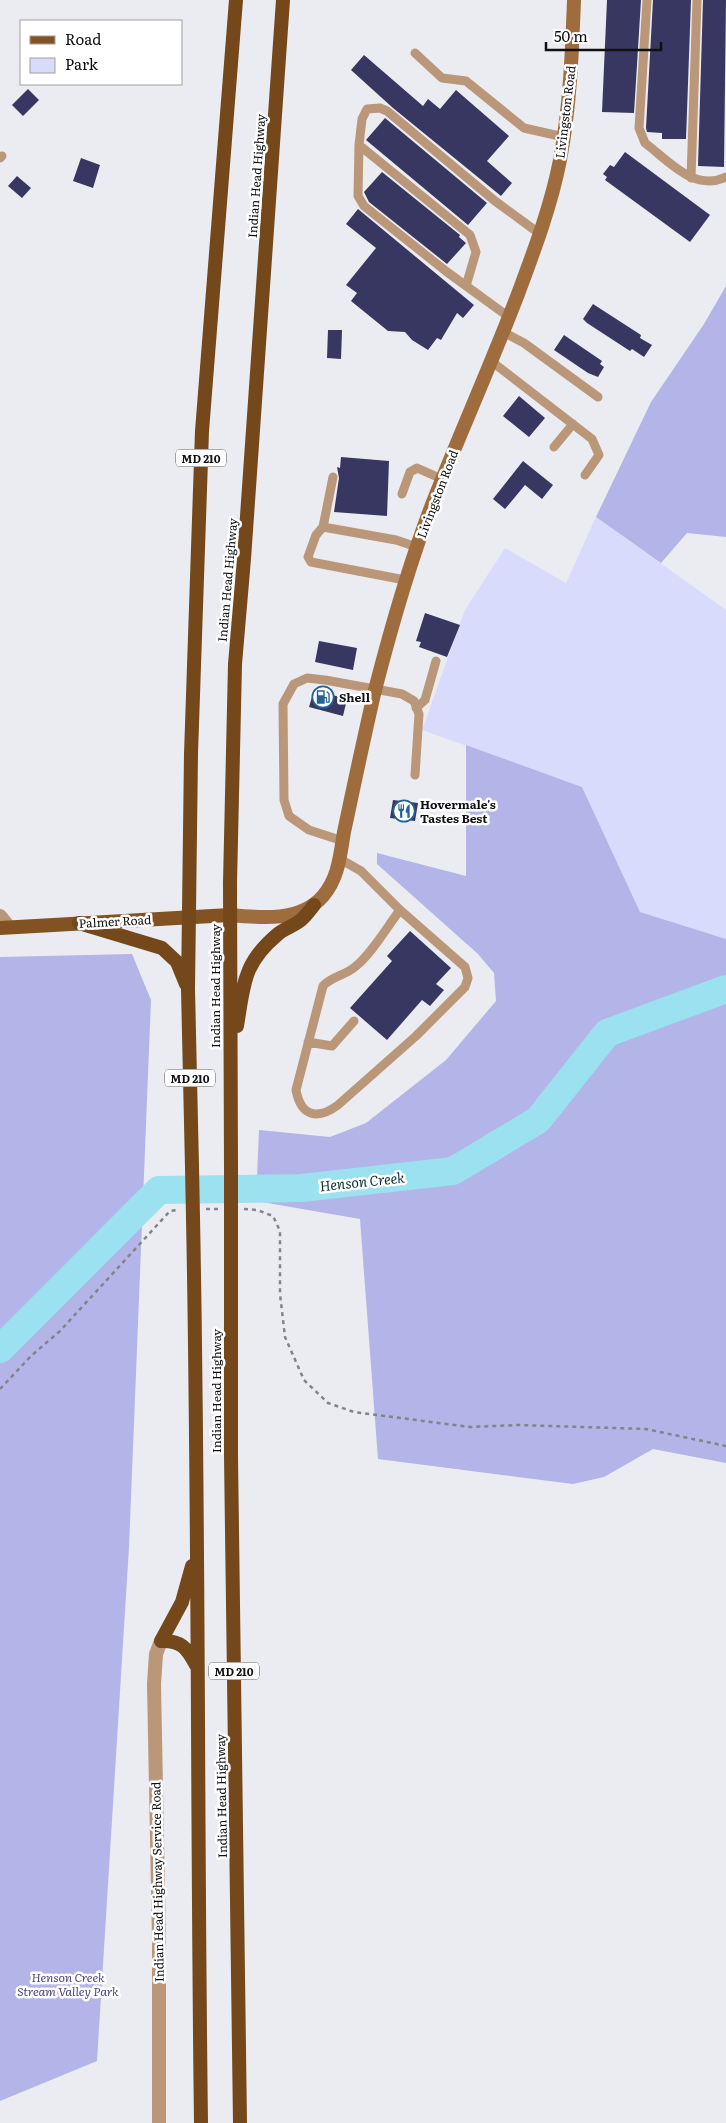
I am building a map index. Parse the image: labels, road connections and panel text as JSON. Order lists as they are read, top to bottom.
{
  "streets": {
    "highway": ["Indian Head Highway", "MD 210"],
    "main road": ["Livingston Road", "Palmer Road"],
    "street": ["Indian Head Highway Service Road"]
  },
  "crossings": [
    ["Indian Head Highway", "Palmer Road"]
  ],
  "water": ["Henson Creek"],
  "parks": ["Henson Creek Stream Valley Park"],
  "places": {
    "fuel station": ["Shell"],
    "restaurant": ["Hovermale's Tastes Best"]
  },
  "legend": ["Road", "Park"],
  "scale_bar": "50 m"
}
